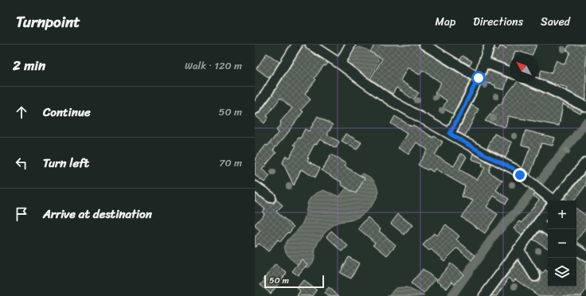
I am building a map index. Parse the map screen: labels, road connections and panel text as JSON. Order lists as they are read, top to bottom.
{
  "scale_bar": "50 m",
  "north": "top left",
  "page": {
    "header": "Turnpoint",
    "nav": ["Map", "Directions", "Saved"],
    "heading": ["2 min", "Walk · 120 m"],
    "list": [
      ["Continue", "50 m"],
      ["Turn left", "70 m"],
      "Arrive at destination"
    ],
    "map_buttons": ["+", "−"],
    "scale": "50 m"
  }
}
